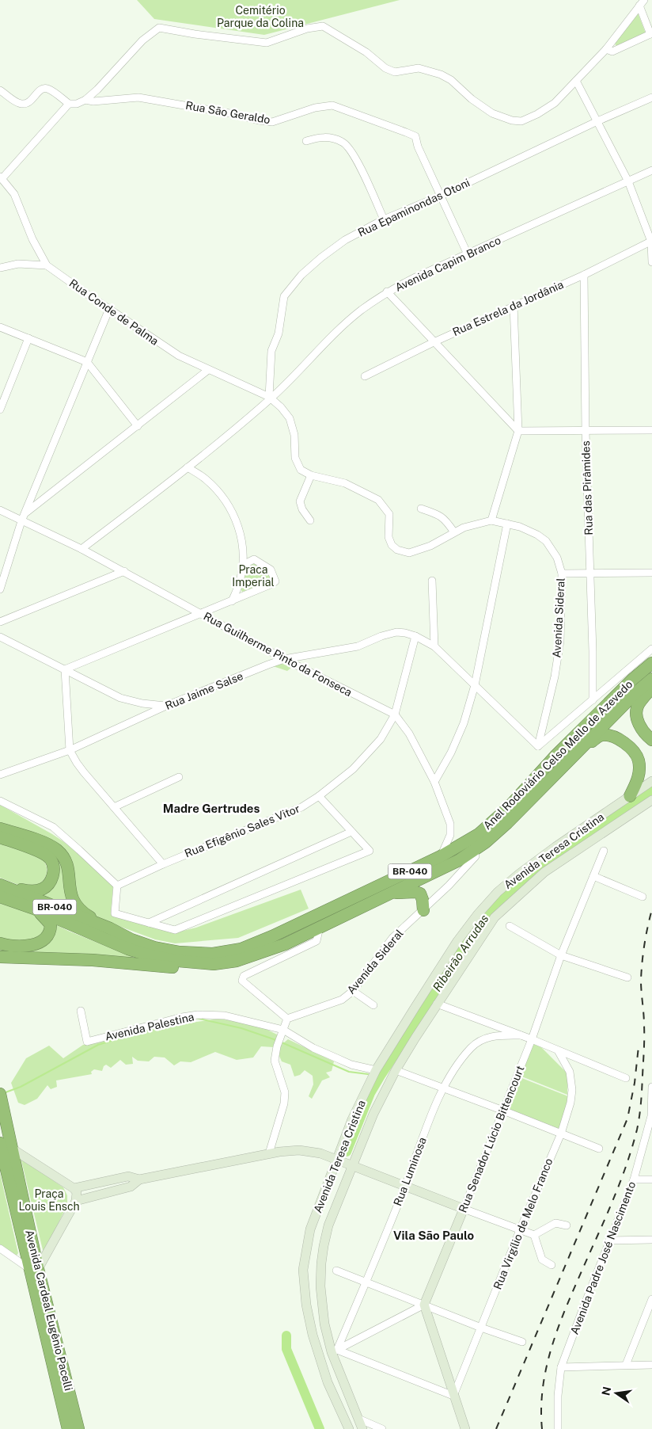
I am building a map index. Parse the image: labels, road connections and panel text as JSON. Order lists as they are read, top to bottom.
{
  "streets": {
    "highway": ["Anel Rodoviário Celso Mello de Azevedo", "BR-040", "Avenida Cardeal Eugênio Pacelli"],
    "main road": ["Avenida Teresa Cristina", "Rua Senador Lúcio Bittencourt"],
    "street": [
      "Rua São Geraldo",
      "Rua Epaminondas Otoni",
      "Avenida Capim Branco",
      "Rua Estrela da Jordânia",
      "Rua Conde de Palma",
      "Rua das Pirâmides",
      "Avenida Sideral",
      "Rua Guilherme Pinto da Fonseca",
      "Rua Jaime Salse",
      "Rua Efigênio Sales Vitor",
      "Avenida Palestina",
      "Rua Luminosa",
      "Rua Virgílio de Melo Franco",
      "Avenida Padre José Nascimento"
    ]
  },
  "crossings": [
    ["Rua São Geraldo", "Rua Epaminondas Otoni"],
    ["Rua São Geraldo", "Avenida Capim Branco"],
    ["Rua Epaminondas Otoni", "Avenida Capim Branco"],
    ["Rua Epaminondas Otoni", "Rua Conde de Palma"],
    ["Avenida Capim Branco", "Rua Conde de Palma"],
    ["Avenida Capim Branco", "Rua Guilherme Pinto da Fonseca"],
    ["Rua Estrela da Jordânia", "Rua das Pirâmides"],
    ["Avenida Sideral", "Rua Jaime Salse"],
    ["Avenida Sideral", "Anel Rodoviário Celso Mello de Azevedo"],
    ["Rua Guilherme Pinto da Fonseca", "Rua Jaime Salse"],
    ["Rua Guilherme Pinto da Fonseca", "Anel Rodoviário Celso Mello de Azevedo"],
    ["Rua Guilherme Pinto da Fonseca", "Rua Efigênio Sales Vitor"],
    ["Rua Jaime Salse", "Rua Efigênio Sales Vitor"],
    ["Avenida Teresa Cristina", "Avenida Palestina"],
    ["Avenida Teresa Cristina", "Rua Luminosa"]
  ],
  "districts": ["Madre Gertrudes", "Vila São Paulo"],
  "water": ["Ribeirão Arrudas"],
  "parks": ["Cemitério Parque da Colina", "Praca Imperial", "Praça Louis Ensch"],
  "north": "left"
}
